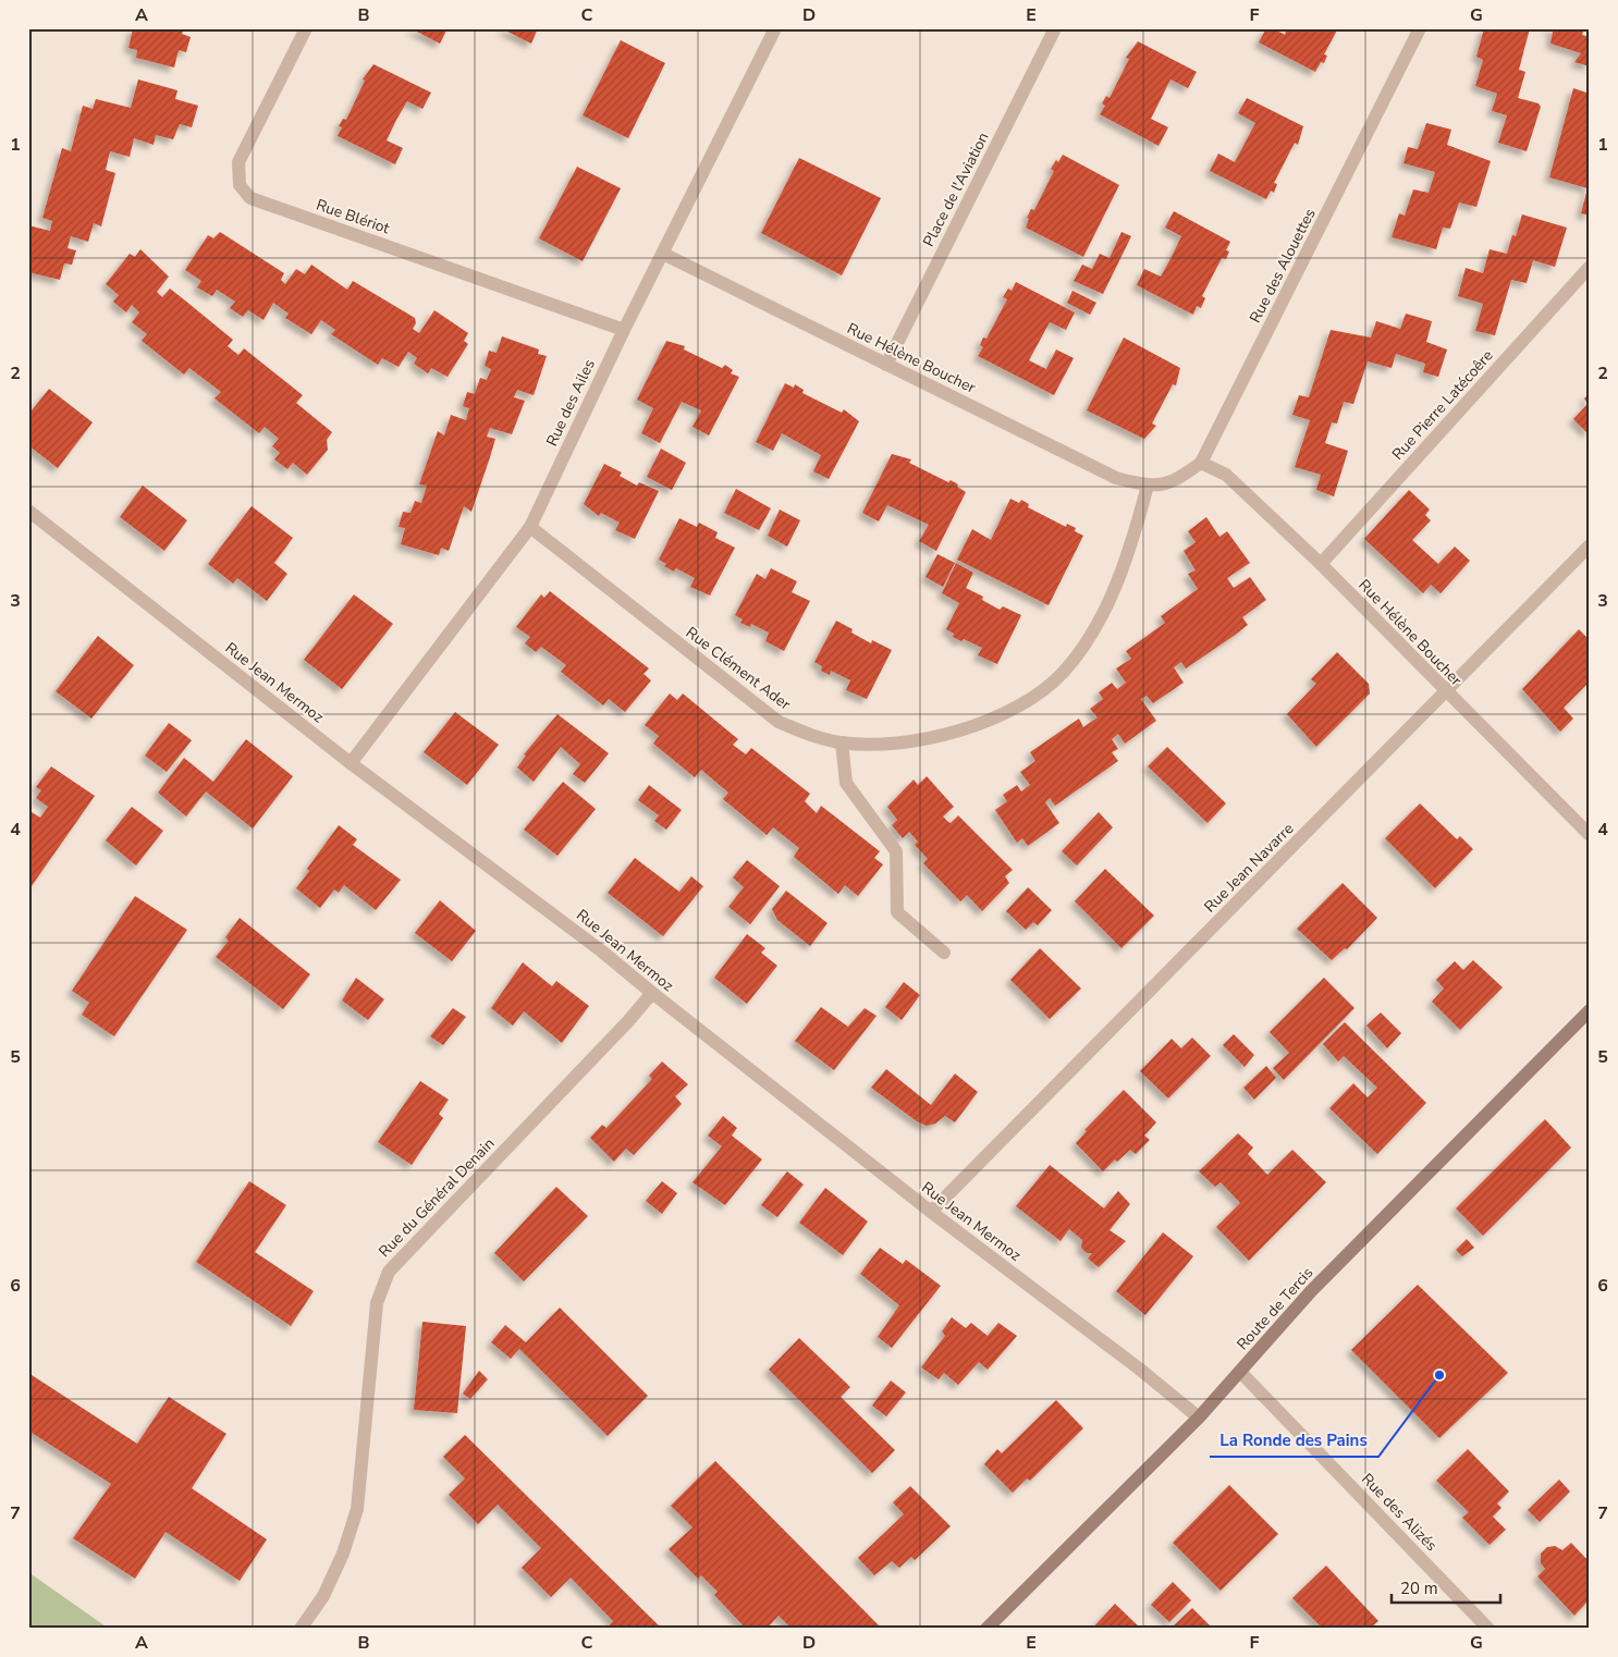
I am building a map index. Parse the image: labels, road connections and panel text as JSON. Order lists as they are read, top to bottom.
{
  "streets": {
    "main road": ["Route de Tercis"],
    "street": [
      "Place de l'Aviation",
      "Rue Blériot",
      "Rue des Alouettes",
      "Rue Hélène Boucher",
      "Rue des Ailes",
      "Rue Pierre Latécoêre",
      "Rue Clément Ader",
      "Rue Jean Mermoz",
      "Rue Jean Navarre",
      "Rue du Général Denain",
      "Rue des Alizés"
    ]
  },
  "crossings": [
    ["Place de l'Aviation", "Rue Hélène Boucher"],
    ["Rue Blériot", "Rue des Ailes"],
    ["Rue des Alouettes", "Rue Hélène Boucher"],
    ["Rue des Alouettes", "Rue Clément Ader"],
    ["Rue Hélène Boucher", "Rue des Ailes"],
    ["Rue Hélène Boucher", "Rue Pierre Latécoêre"],
    ["Rue Hélène Boucher", "Rue Clément Ader"],
    ["Rue Hélène Boucher", "Rue Jean Navarre"],
    ["Rue des Ailes", "Rue Clément Ader"],
    ["Rue des Ailes", "Rue Jean Mermoz"],
    ["Rue Jean Mermoz", "Rue Jean Navarre"],
    ["Rue Jean Mermoz", "Rue du Général Denain"],
    ["Rue Jean Mermoz", "Route de Tercis"],
    ["Route de Tercis", "Rue des Alizés"]
  ],
  "places": ["La Ronde des Pains"],
  "scale_bar": "20 m",
  "grid": {
    "columns": [
      "A",
      "B",
      "C",
      "D",
      "E",
      "F",
      "G"
    ],
    "rows": [
      "1",
      "2",
      "3",
      "4",
      "5",
      "6",
      "7"
    ]
  }
}
